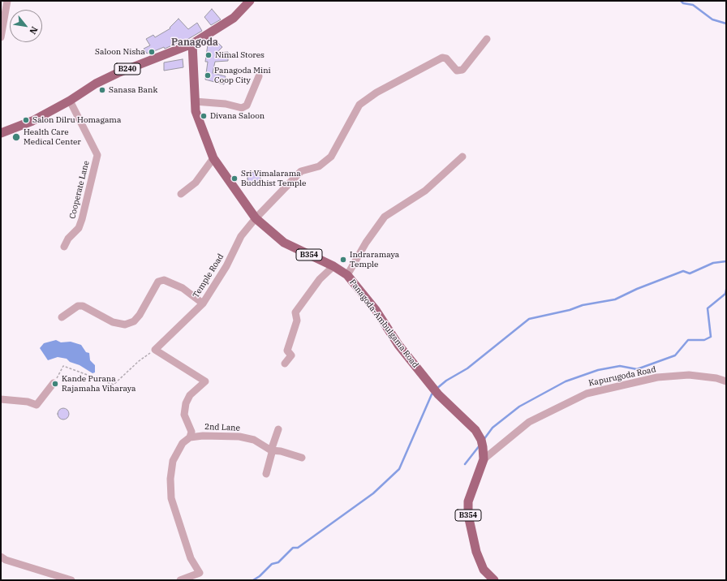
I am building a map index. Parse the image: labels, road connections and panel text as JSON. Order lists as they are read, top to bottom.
{
  "streets": {
    "main road": ["B240", "B354", "Panagoda-Ambulgama Road"],
    "street": [
      "Cooperate Lane",
      "Temple Road",
      "Kapurugoda Road",
      "2nd Lane"
    ]
  },
  "crossings": [
    ["B240", "Cooperate Lane"],
    ["B240", "Panagoda-Ambulgama Road"],
    ["Temple Road", "Panagoda-Ambulgama Road"],
    ["Panagoda-Ambulgama Road", "Kapurugoda Road"]
  ],
  "districts": ["Panagoda"],
  "places": [
    "Saloon Nisha",
    "Nimal Stores",
    "Panagoda Mini Coop City",
    "Sanasa Bank",
    "Divana Saloon",
    "Salon Dilru Homagama",
    "Health Care Medical Center",
    "Sri Vimalarama Buddhist Temple",
    "Indraramaya Temple",
    "Kande Purana Rajamaha Viharaya"
  ],
  "north": "bottom right"
}
